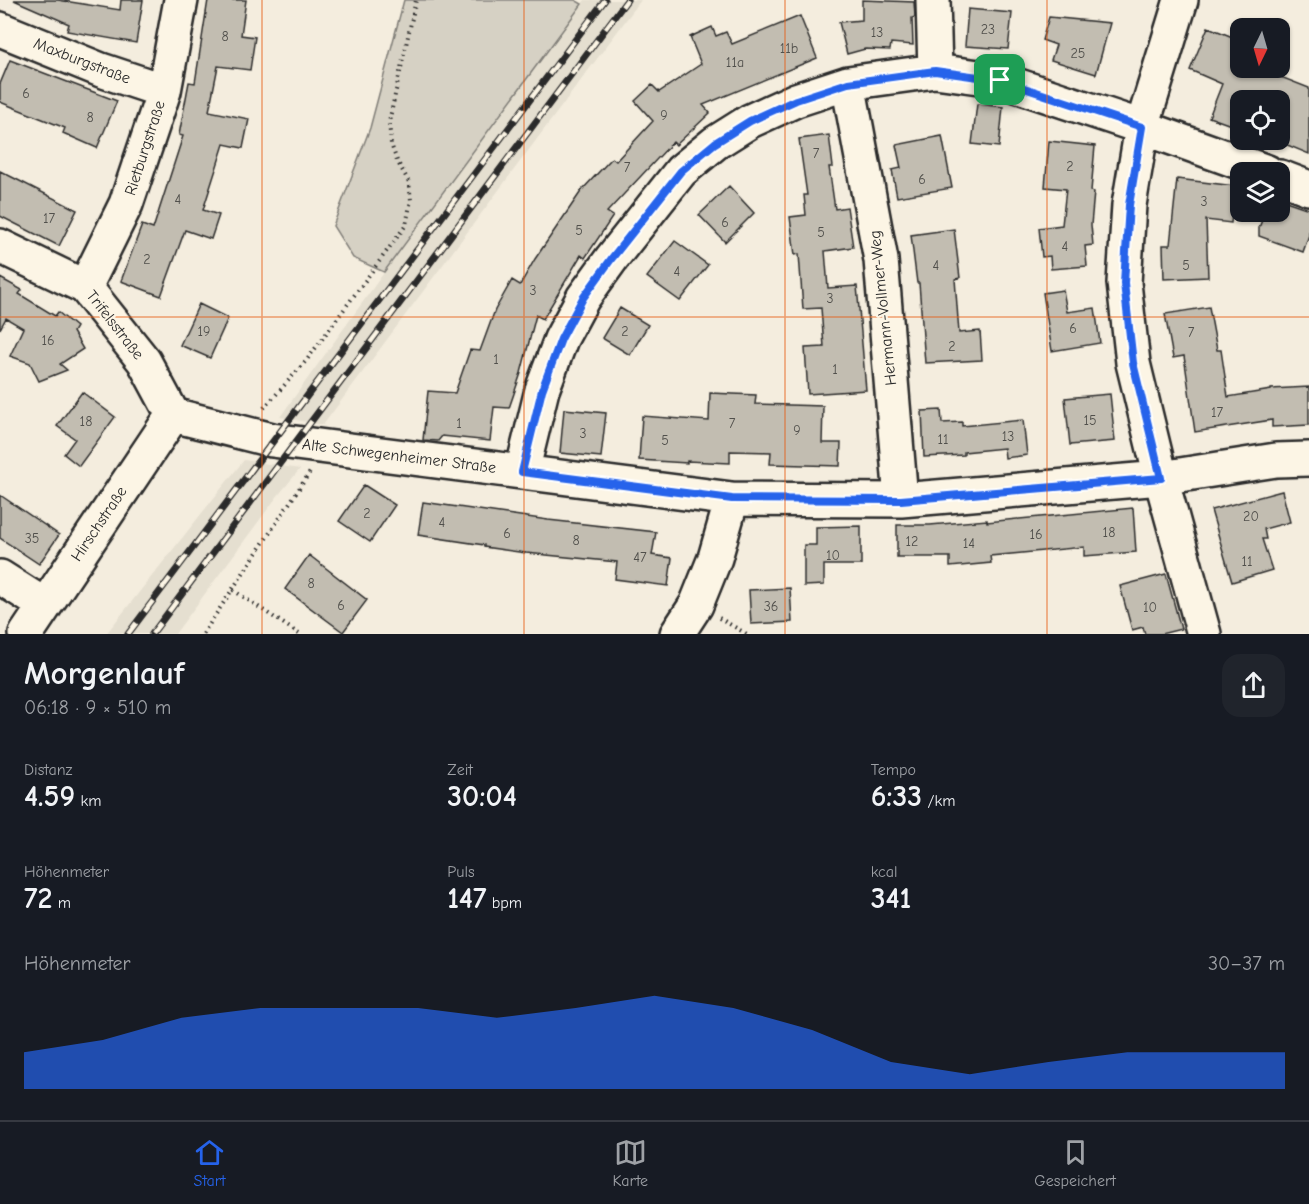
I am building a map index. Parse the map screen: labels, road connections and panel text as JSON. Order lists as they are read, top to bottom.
{
  "streets": {
    "street": [
      "Maxburgstraße",
      "Rietburgstraße",
      "Hermann-Vollmer-Weg",
      "Trifelsstraße",
      "Alte Schwegenheimer Straße",
      "Hirschstraße"
    ]
  },
  "crossings": [
    ["Maxburgstraße", "Rietburgstraße"],
    ["Rietburgstraße", "Trifelsstraße"],
    ["Hermann-Vollmer-Weg", "Alte Schwegenheimer Straße"],
    ["Trifelsstraße", "Alte Schwegenheimer Straße"],
    ["Trifelsstraße", "Hirschstraße"],
    ["Alte Schwegenheimer Straße", "Hirschstraße"]
  ],
  "house_numbers": [
    "23",
    "13",
    "8",
    "11b",
    "25",
    "11a",
    "6",
    "9",
    "8",
    "7",
    "2",
    "7",
    "6",
    "4",
    "3",
    "17",
    "6",
    "5",
    "5",
    "4",
    "2",
    "4",
    "5",
    "4",
    "3",
    "3",
    "6",
    "19",
    "2",
    "7",
    "16",
    "2",
    "1",
    "1",
    "17",
    "15",
    "18",
    "1",
    "7",
    "9",
    "3",
    "13",
    "11",
    "5",
    "2",
    "20",
    "4",
    "18",
    "6",
    "16",
    "35",
    "8",
    "12",
    "14",
    "10",
    "47",
    "11",
    "8",
    "6",
    "36",
    "10"
  ],
  "north": "bottom",
  "page": {
    "heading": ["Morgenlauf", "06:18 · 9 × 510 m"],
    "stats": [
      ["Distanz", "4.59 km"],
      ["Zeit", "30:04"],
      ["Tempo", "6:33 /km"],
      ["Höhenmeter", "72 m"],
      ["Puls", "147 bpm"],
      ["kcal", "341"]
    ],
    "chart": ["Höhenmeter", "30–37 m"],
    "tabs": ["Start", "Karte", "Gespeichert"]
  }
}
